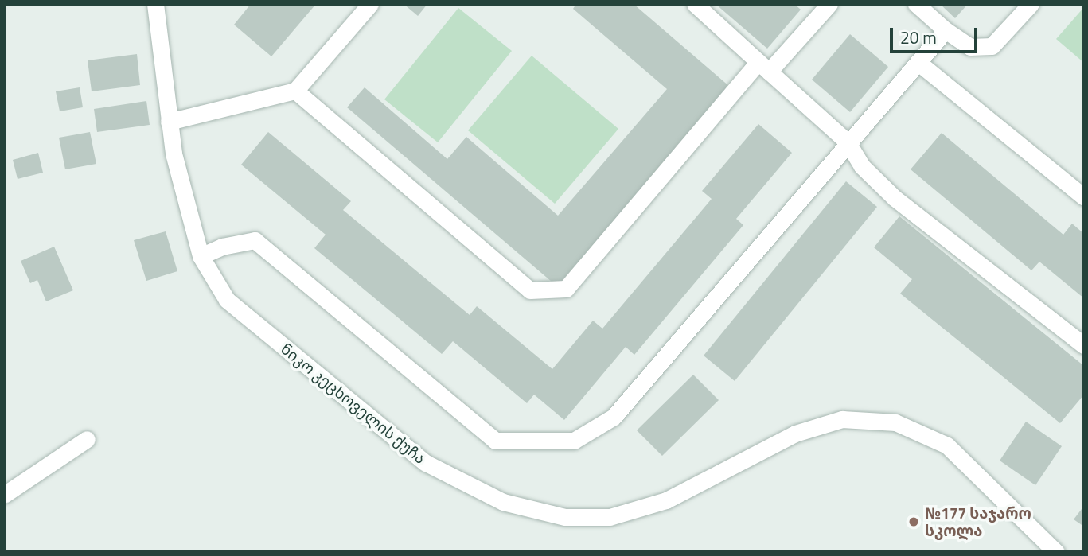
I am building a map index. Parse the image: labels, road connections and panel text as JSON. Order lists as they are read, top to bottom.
{
  "streets": {
    "street": ["ნიკო კეცხოველის ქუჩა"]
  },
  "places": ["№177 საჯარო სკოლა"],
  "scale_bar": "20 m"
}
